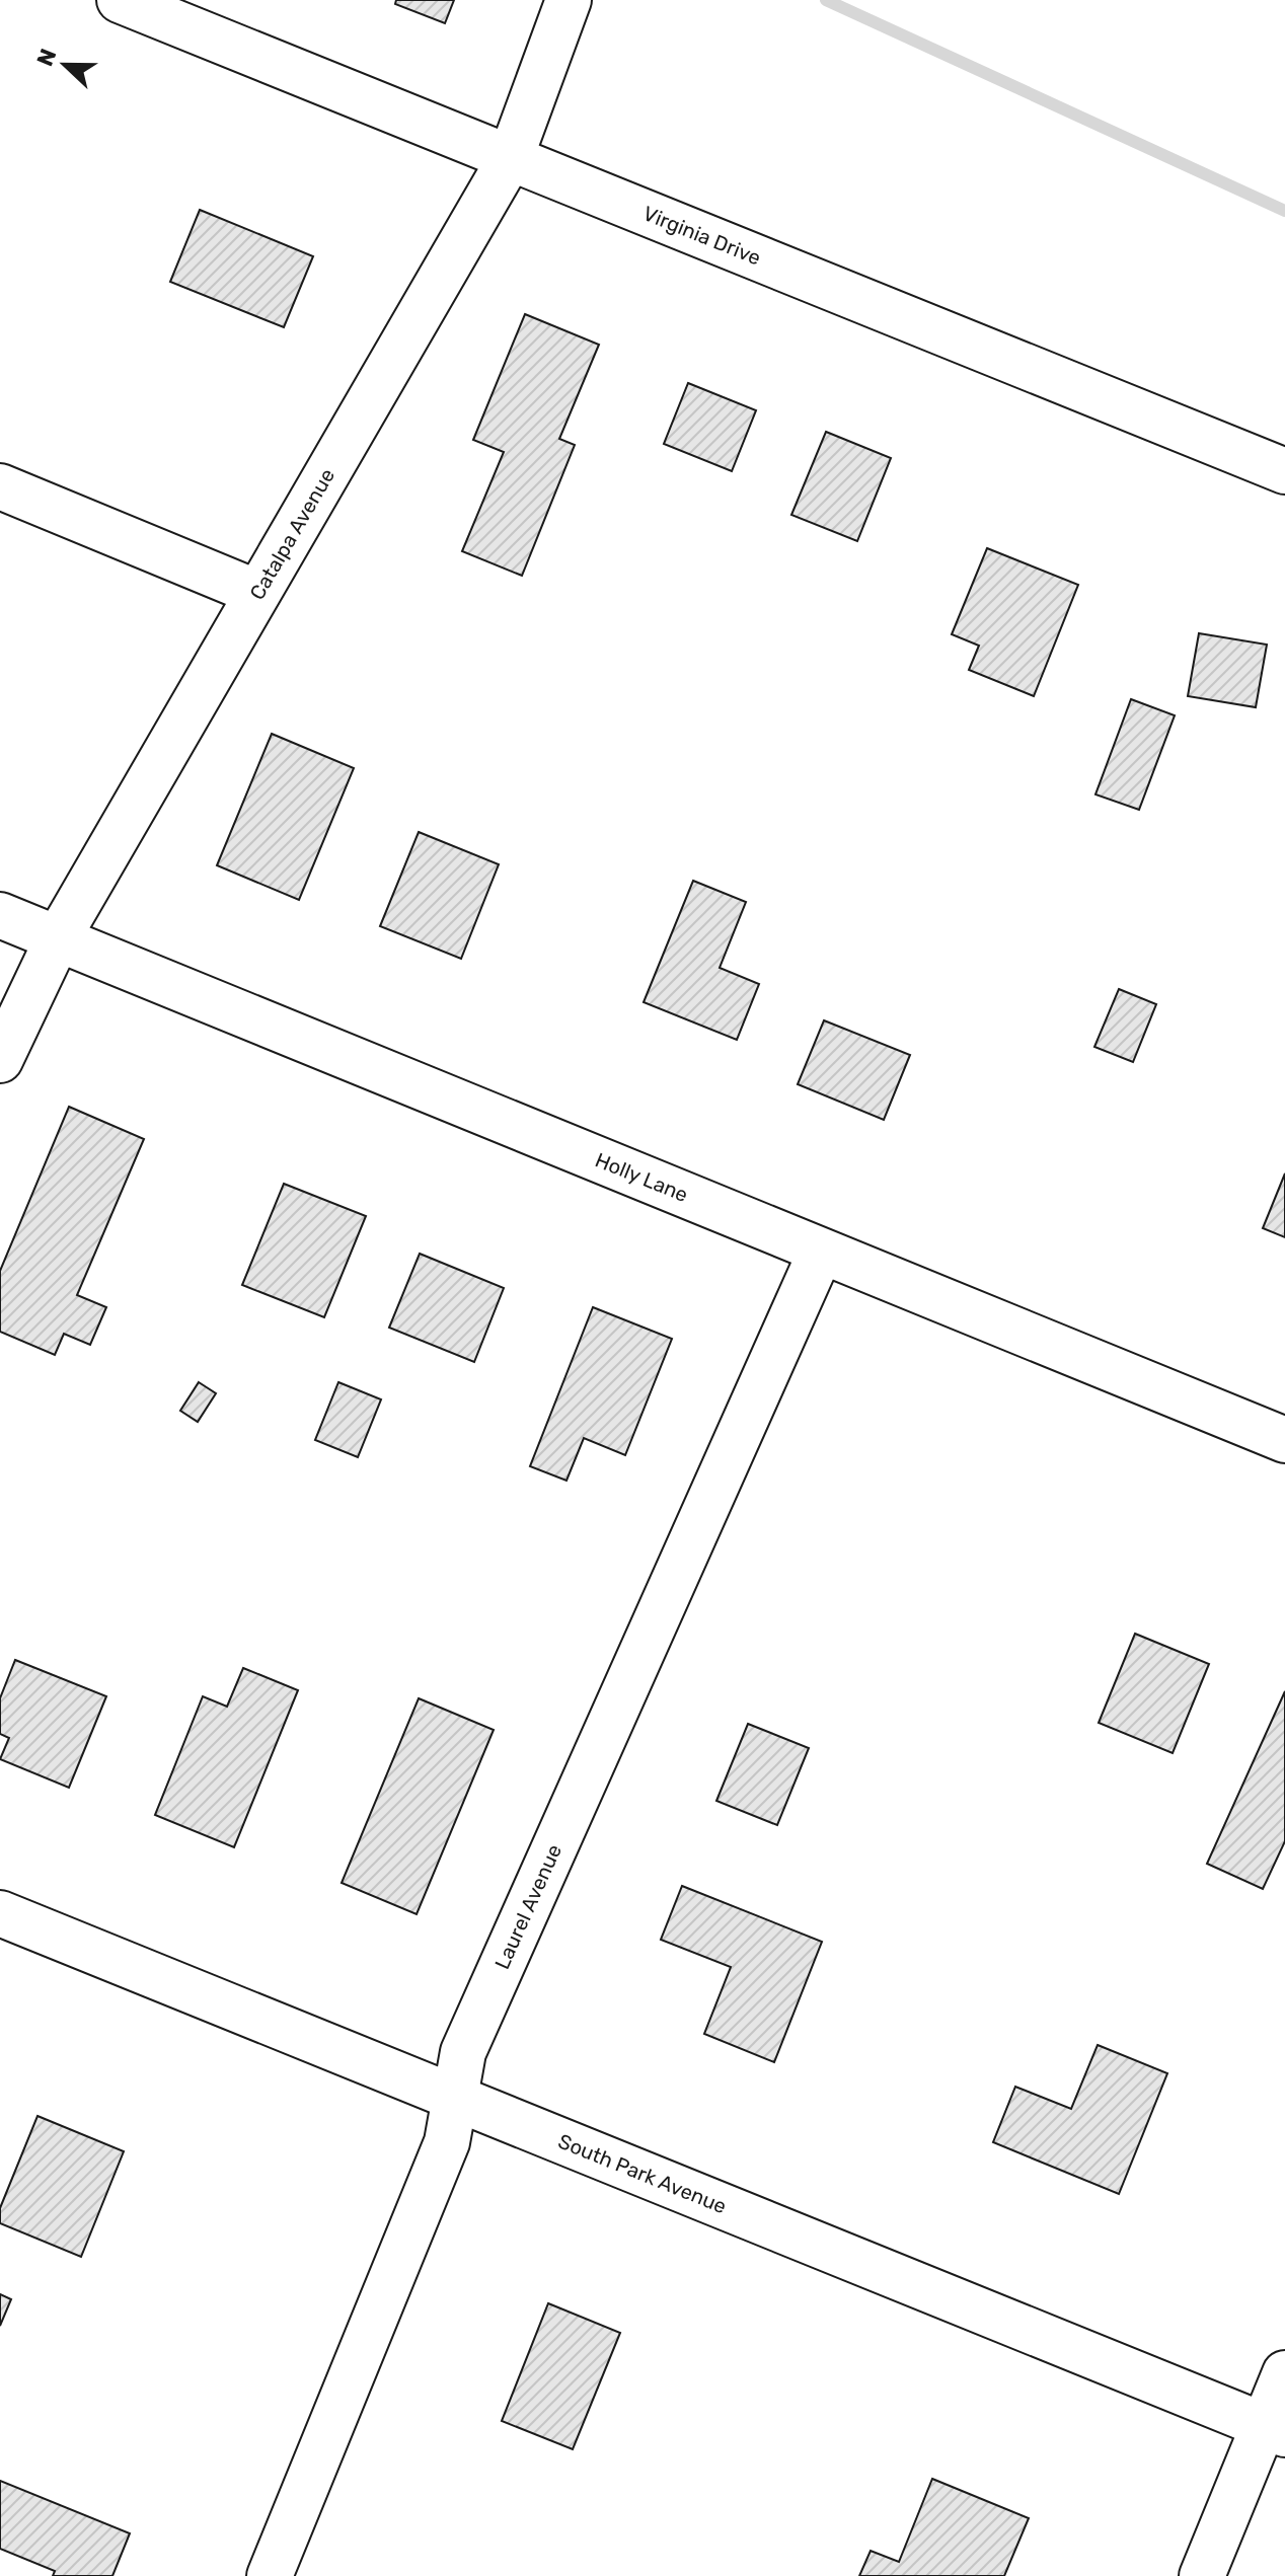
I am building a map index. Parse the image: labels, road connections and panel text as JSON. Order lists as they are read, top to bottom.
{
  "streets": {
    "street": [
      "Virginia Drive",
      "Catalpa Avenue",
      "Holly Lane",
      "Laurel Avenue",
      "South Park Avenue"
    ]
  },
  "crossings": [
    ["Virginia Drive", "Catalpa Avenue"],
    ["Catalpa Avenue", "Holly Lane"],
    ["Holly Lane", "Laurel Avenue"],
    ["Laurel Avenue", "South Park Avenue"]
  ],
  "north": "left"
}
